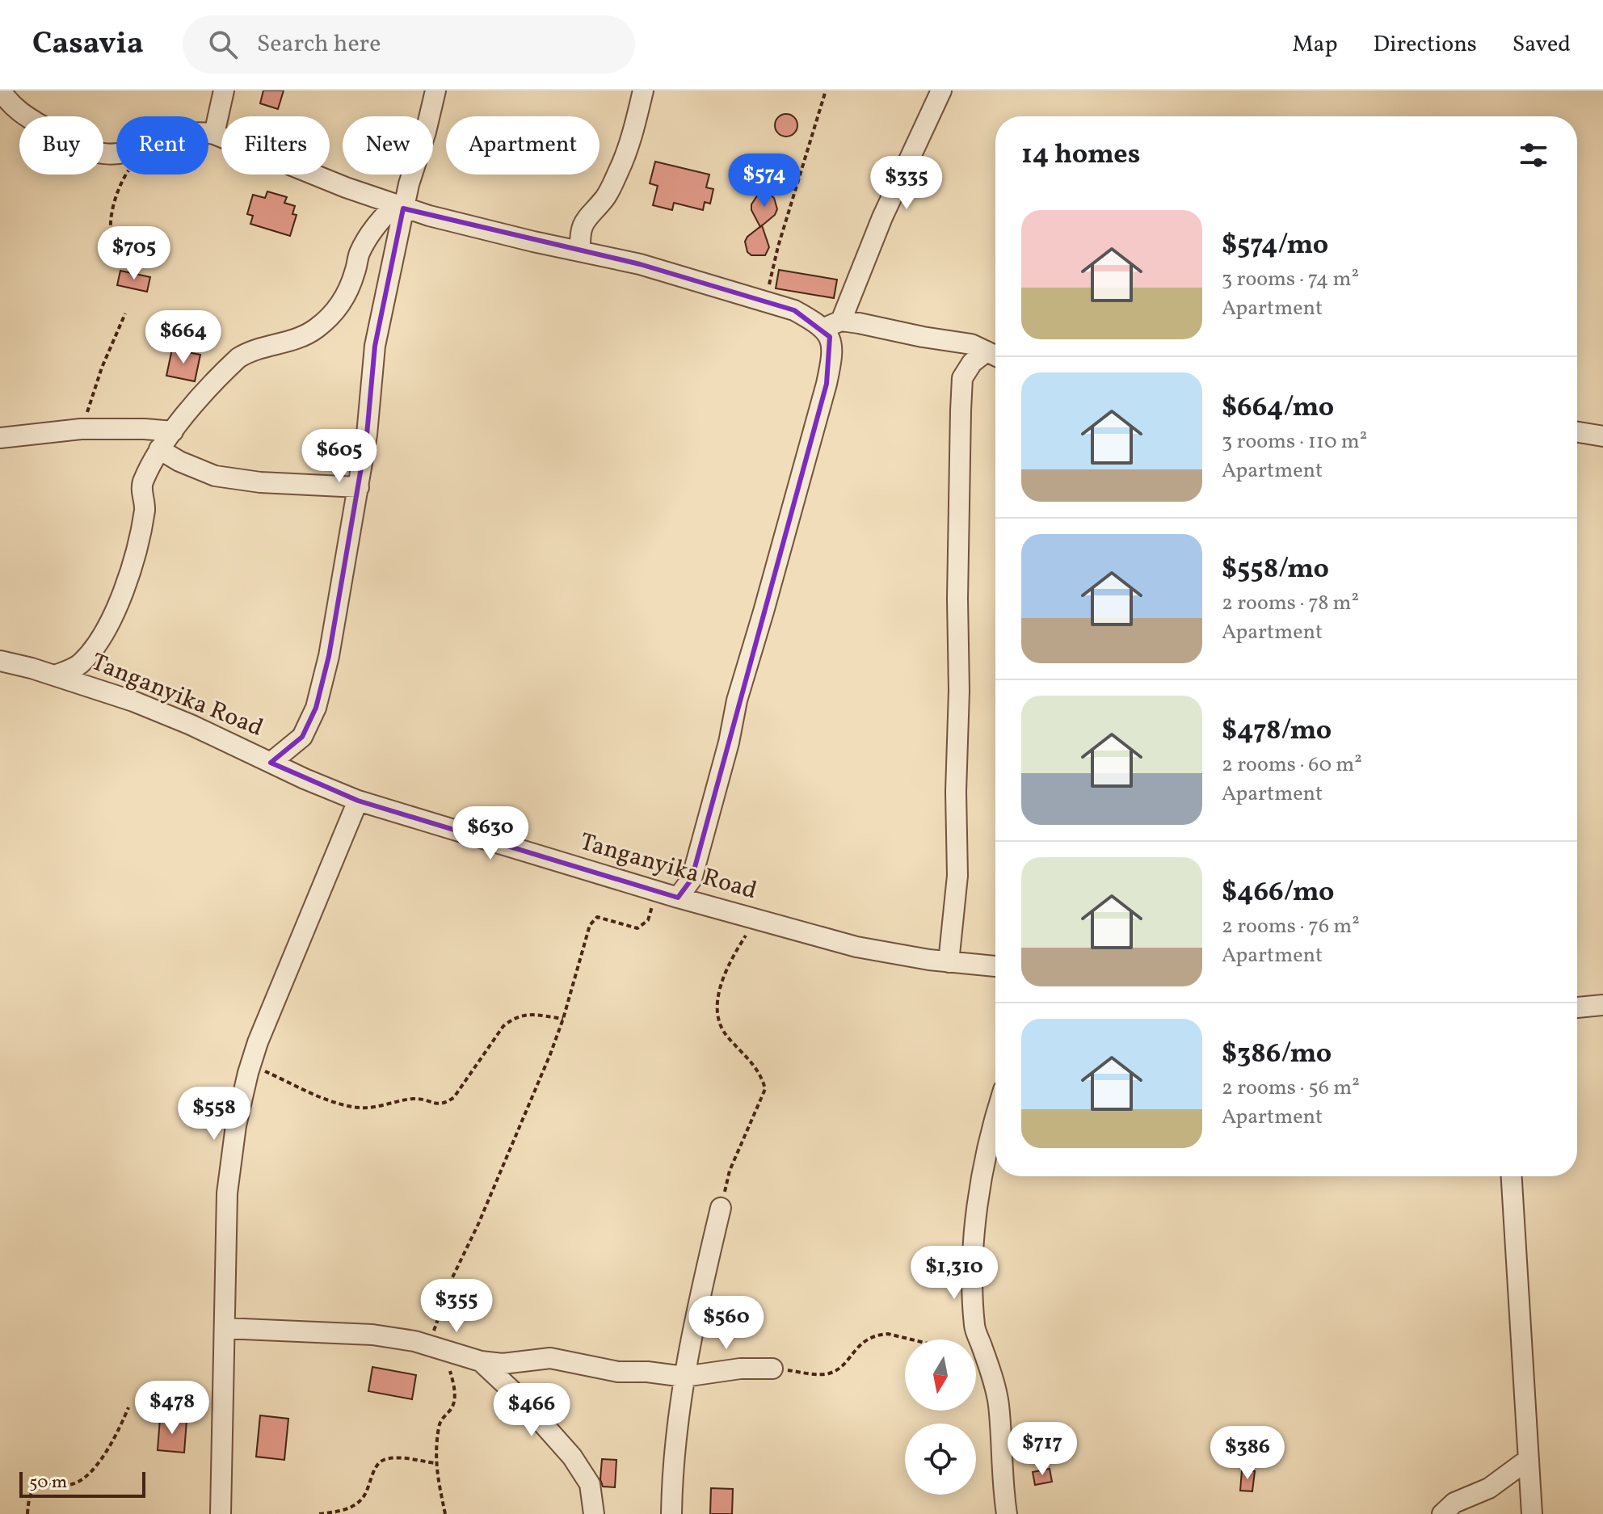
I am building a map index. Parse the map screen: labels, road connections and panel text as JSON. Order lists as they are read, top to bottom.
{
  "streets": {
    "street": ["Tanganyika Road"]
  },
  "scale_bar": "50 m",
  "north": "bottom",
  "page": {
    "header": "Casavia",
    "search": "Search here",
    "nav": ["Map", "Directions", "Saved"],
    "chip": [
      "Buy",
      "Rent",
      "Filters",
      "New",
      "Apartment"
    ],
    "heading": "14 homes",
    "price": [
      "$574",
      "$335",
      "$705",
      "$664",
      "$605",
      "$630",
      "$558",
      "$1,310",
      "$355",
      "$560",
      "$478",
      "$466",
      "$717",
      "$386"
    ],
    "list": [
      {
        "name": "$574/mo",
        "note": "3 rooms · 74 m² · Apartment"
      },
      {
        "name": "$664/mo",
        "note": "3 rooms · 110 m² · Apartment"
      },
      {
        "name": "$558/mo",
        "note": "2 rooms · 78 m² · Apartment"
      },
      {
        "name": "$478/mo",
        "note": "2 rooms · 60 m² · Apartment"
      },
      {
        "name": "$466/mo",
        "note": "2 rooms · 76 m² · Apartment"
      },
      {
        "name": "$386/mo",
        "note": "2 rooms · 56 m² · Apartment"
      }
    ],
    "scale": "50 m"
  }
}
